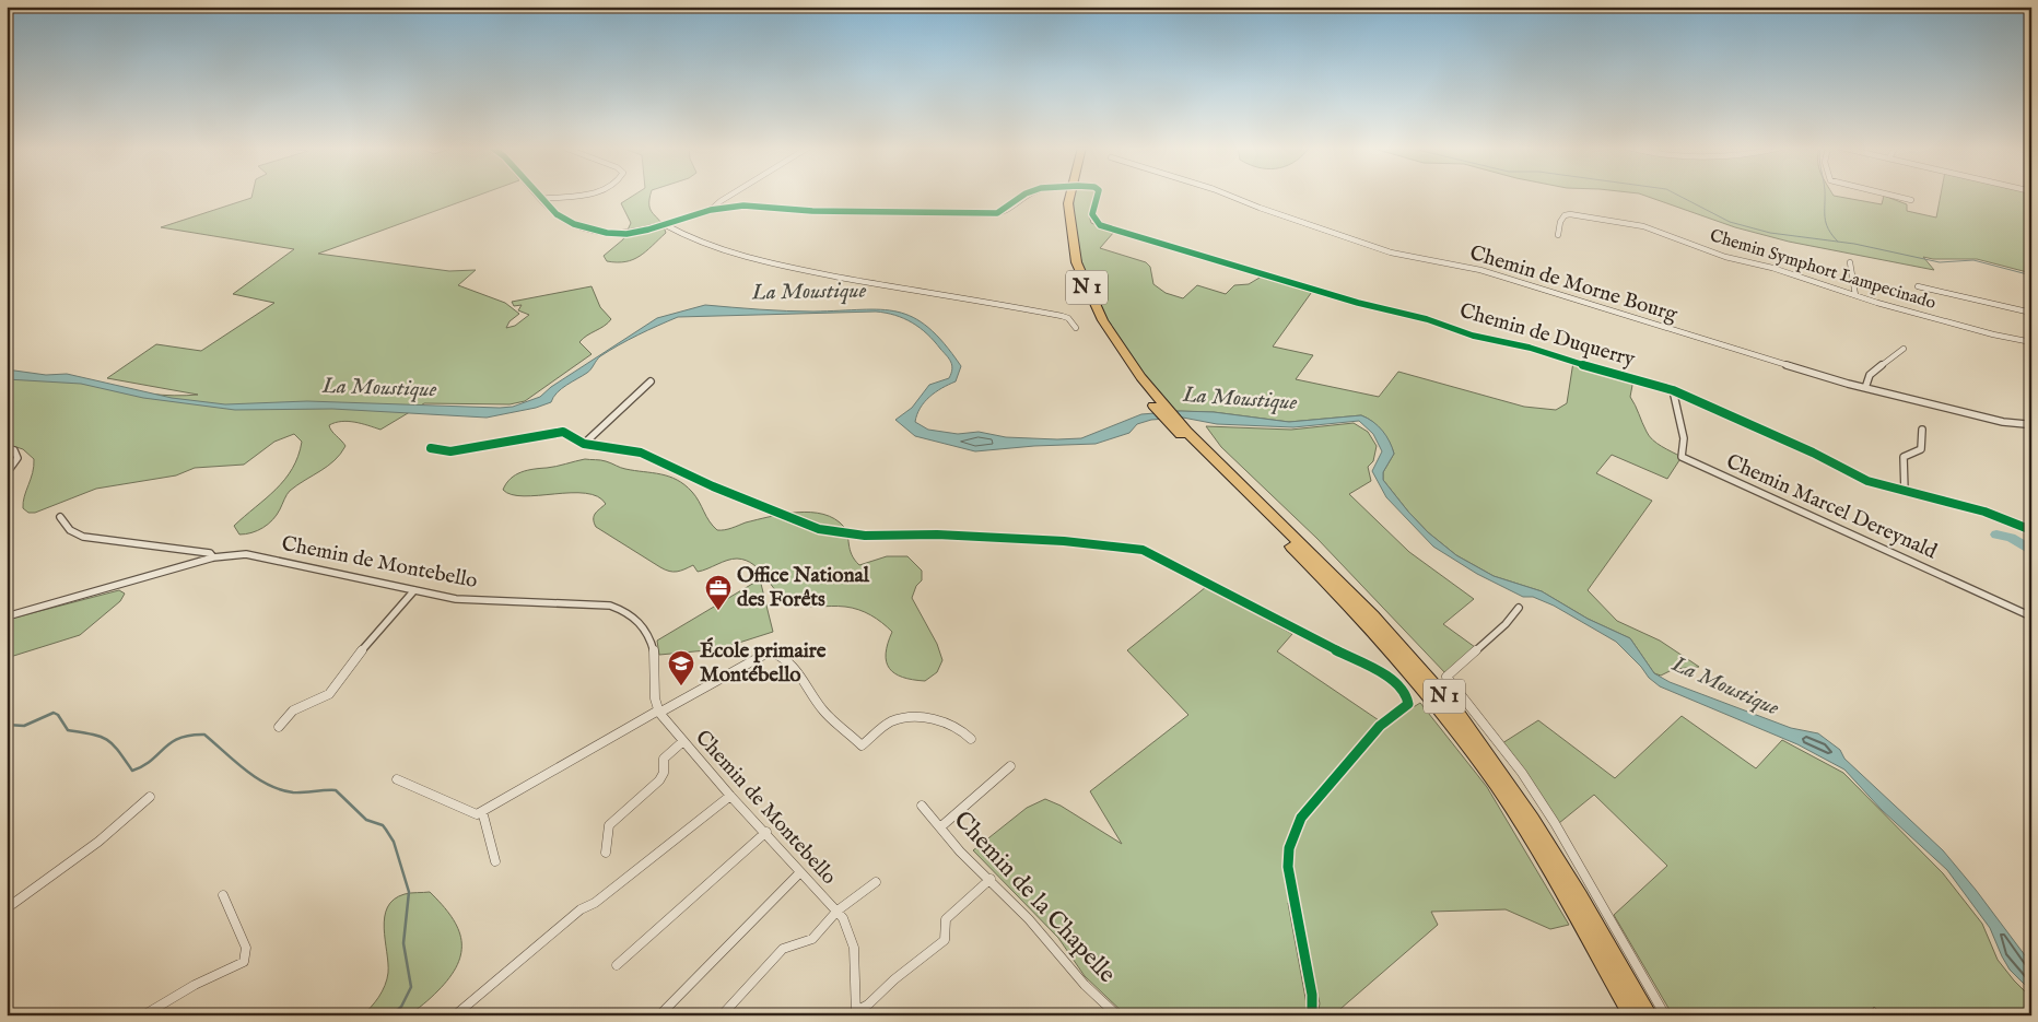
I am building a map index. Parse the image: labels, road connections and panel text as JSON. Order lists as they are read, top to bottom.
{
  "streets": {
    "highway": ["N 1"],
    "street": [
      "Chemin Symphort Lampecinado",
      "Chemin de Morne Bourg",
      "Chemin de Duquerry",
      "Chemin Marcel Dereynald",
      "Chemin de Montebello",
      "Chemin de la Chapelle"
    ]
  },
  "crossings": [
    ["Chemin de Duquerry", "Chemin Marcel Dereynald"]
  ],
  "water": ["La Moustique"],
  "places": {
    "office": ["Office National des Forêts"],
    "school or university": ["École primaire Montébello"]
  }
}
